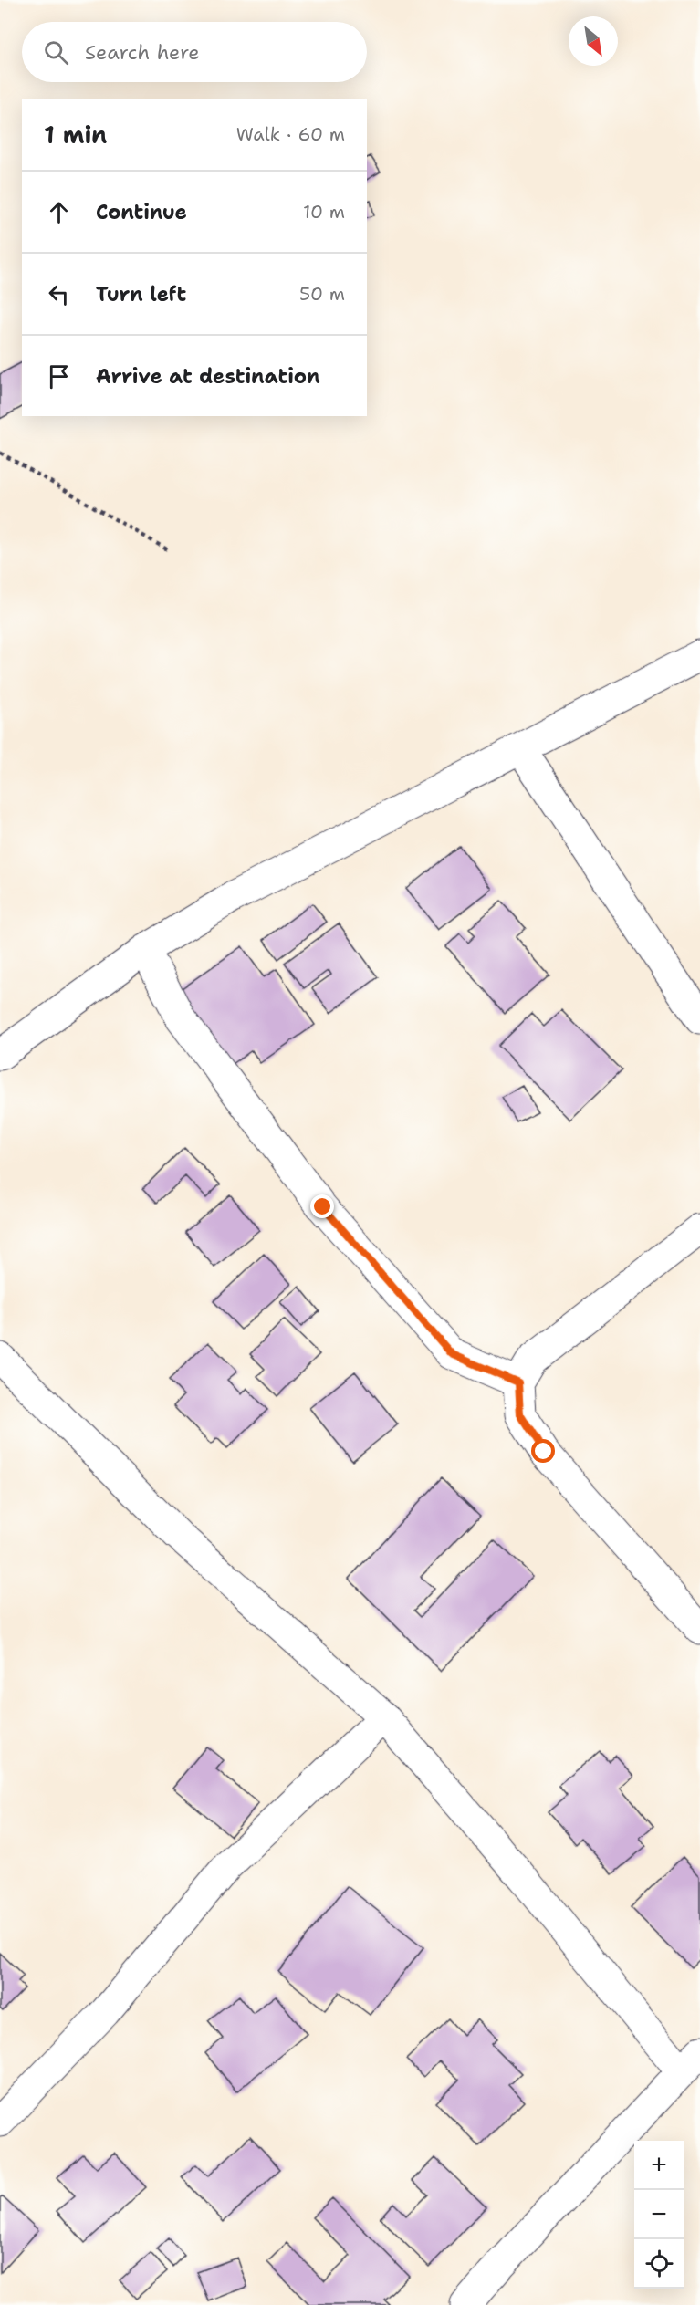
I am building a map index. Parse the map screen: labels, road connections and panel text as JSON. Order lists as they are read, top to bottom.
{
  "north": "bottom right",
  "page": {
    "search": "Search here",
    "heading": ["1 min", "Walk · 60 m"],
    "list": [
      ["Continue", "10 m"],
      ["Turn left", "50 m"],
      "Arrive at destination"
    ],
    "map_buttons": ["+", "−"]
  }
}
